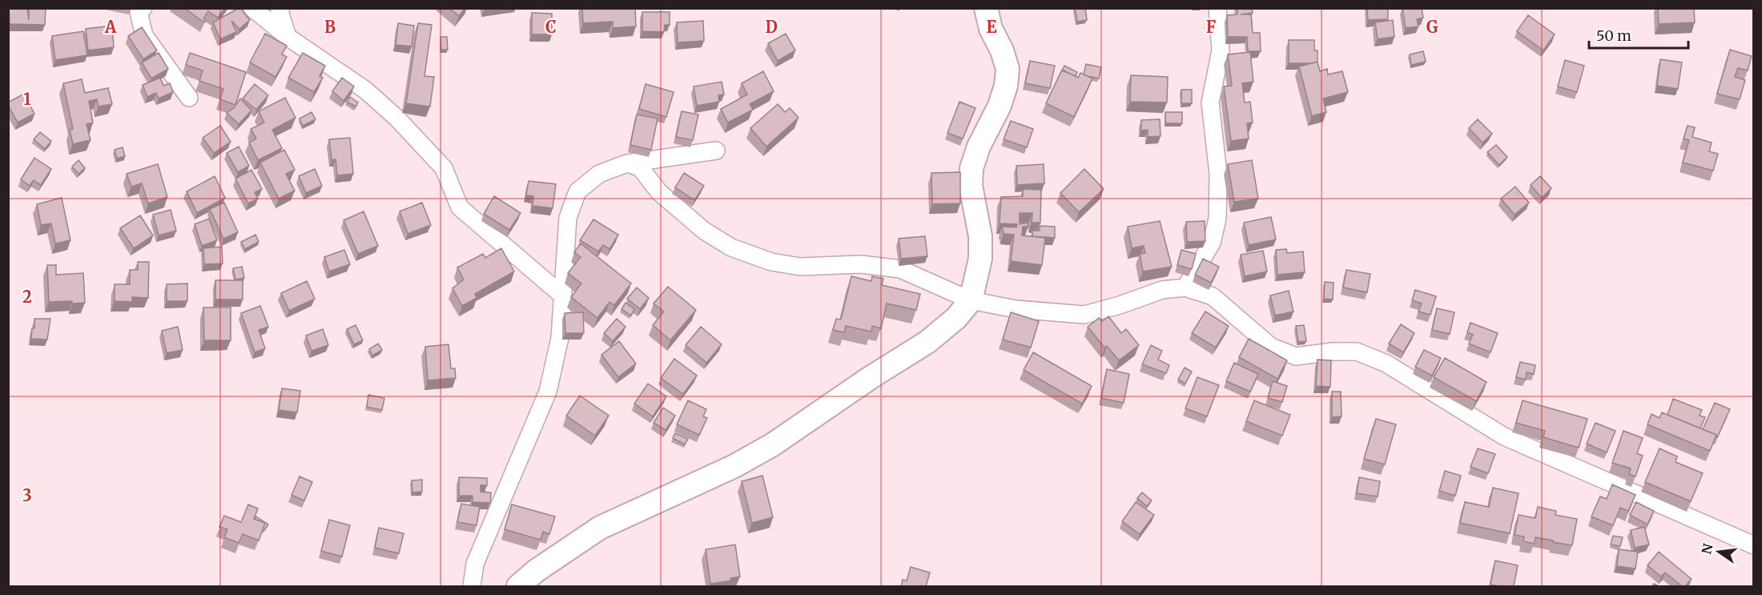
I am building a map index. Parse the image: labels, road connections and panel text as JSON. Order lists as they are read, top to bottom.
{
  "scale_bar": "50 m",
  "north": "left",
  "grid": {
    "columns": [
      "A",
      "B",
      "C",
      "D",
      "E",
      "F",
      "G"
    ],
    "rows": ["1", "2", "3"]
  }
}
